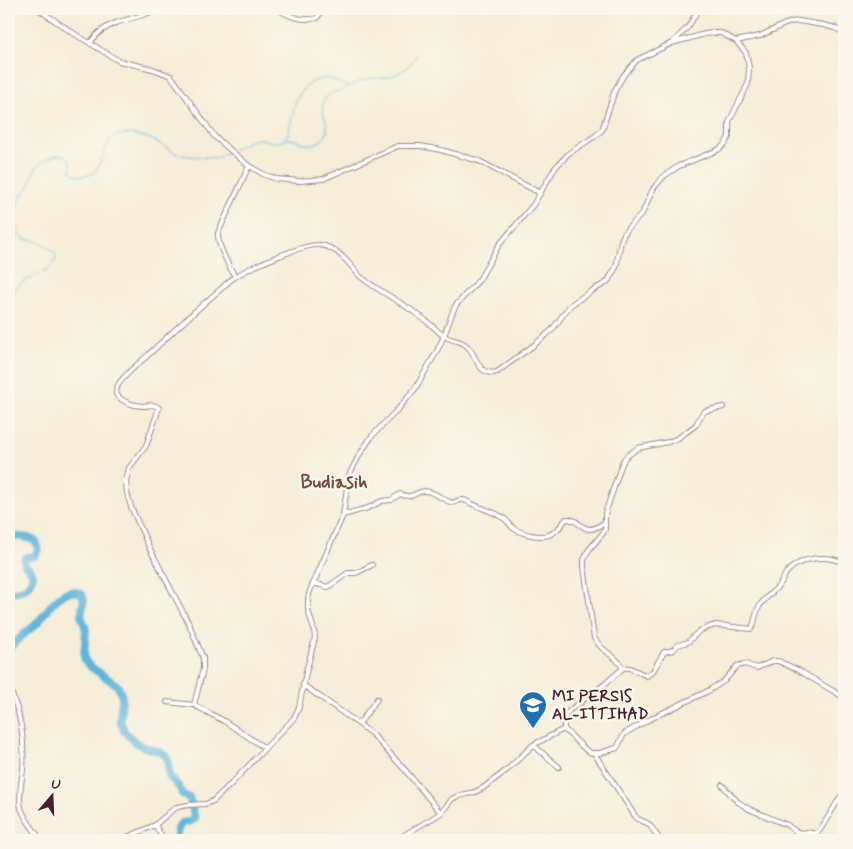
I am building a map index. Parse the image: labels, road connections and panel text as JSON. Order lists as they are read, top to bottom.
{
  "districts": ["Budiasih"],
  "places": {
    "school or university": ["MI PERSIS AL-ITTIHAD"]
  },
  "north": "top"
}
